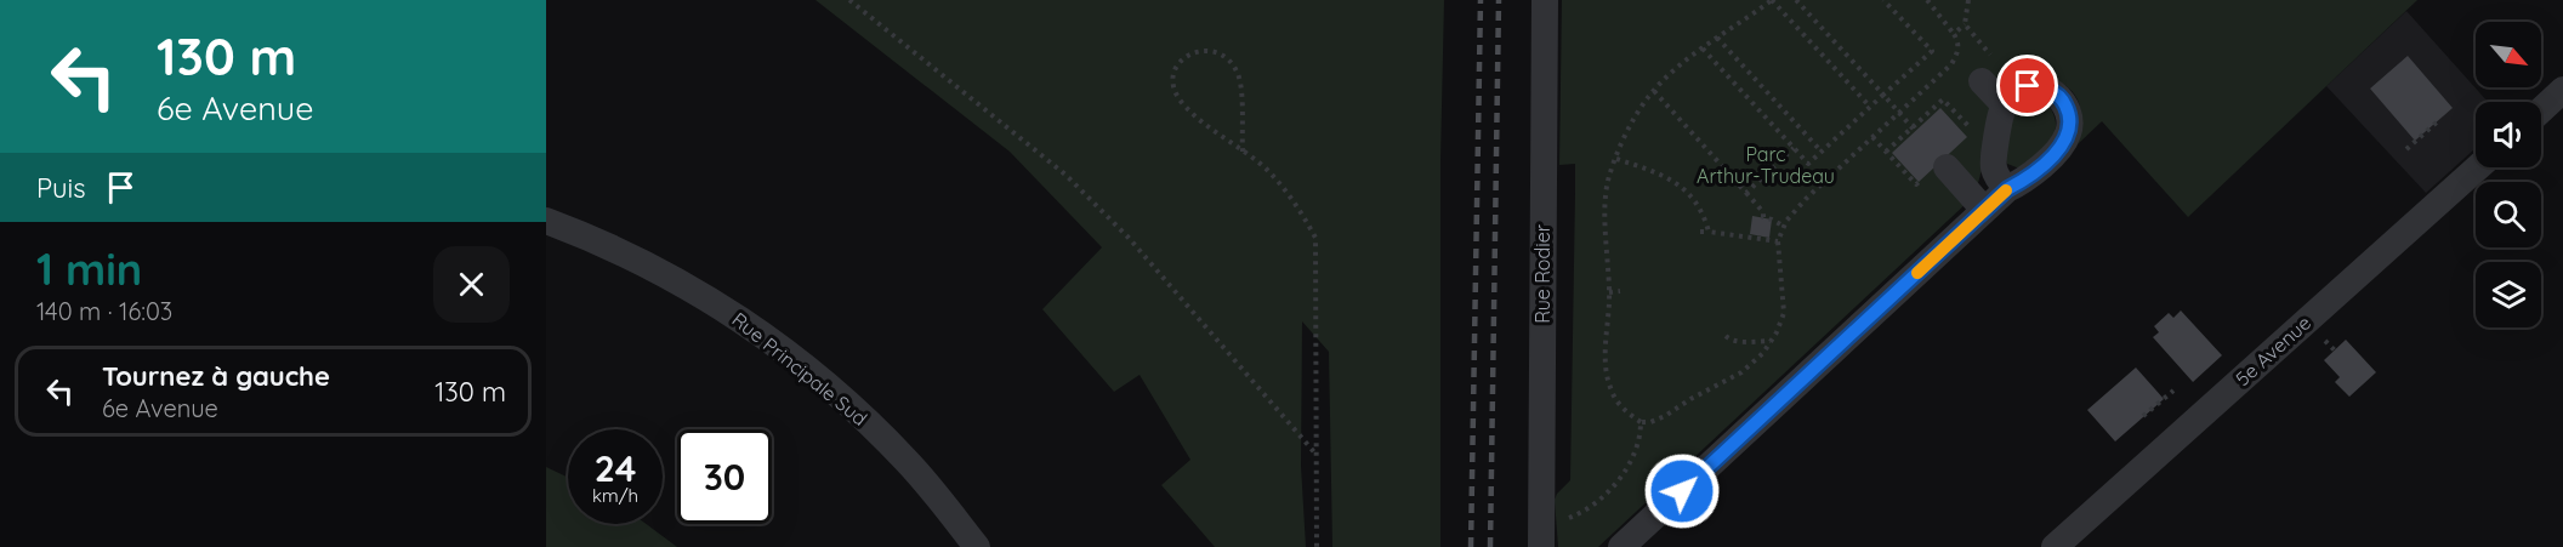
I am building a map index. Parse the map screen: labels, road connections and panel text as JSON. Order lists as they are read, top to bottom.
{
  "streets": {
    "street": ["Rue Rodier", "5e Avenue", "Rue Principale Sud"]
  },
  "parks": ["Parc Arthur-Trudeau"],
  "north": "bottom right",
  "page": {
    "turn": ["130 m", "6e Avenue"],
    "then": "Puis",
    "heading": ["1 min", "140 m · 16:03"],
    "list": [
      {
        "name": "Tournez à gauche",
        "note": "6e Avenue",
        "value": "130 m"
      }
    ],
    "speed": "24 km/h",
    "limit": "30"
  }
}
